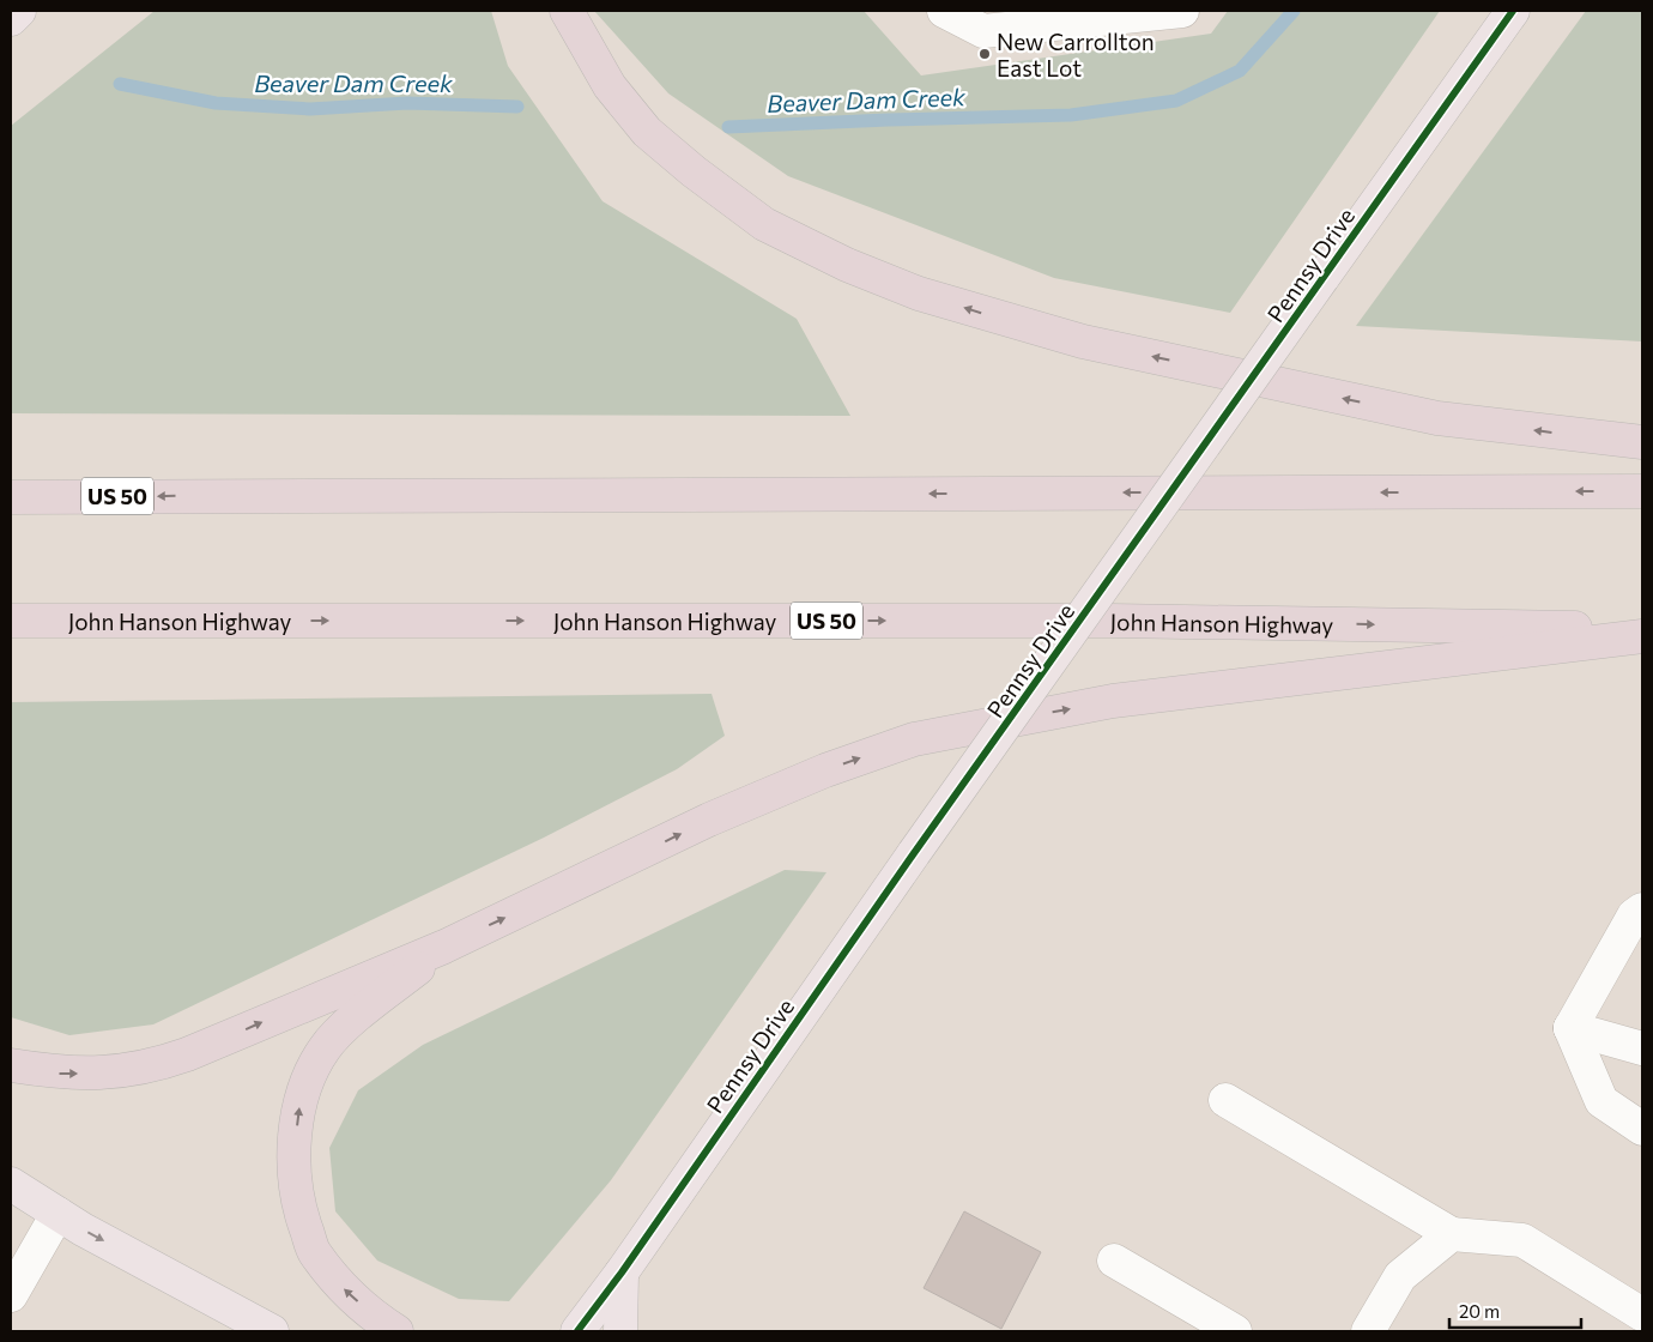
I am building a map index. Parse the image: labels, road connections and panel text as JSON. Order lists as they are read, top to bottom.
{
  "streets": {
    "highway": ["US 50", "John Hanson Highway"],
    "main road": ["Pennsy Drive"]
  },
  "water": ["Beaver Dam Creek"],
  "places": ["New Carrollton East Lot"],
  "scale_bar": "20 m"
}
